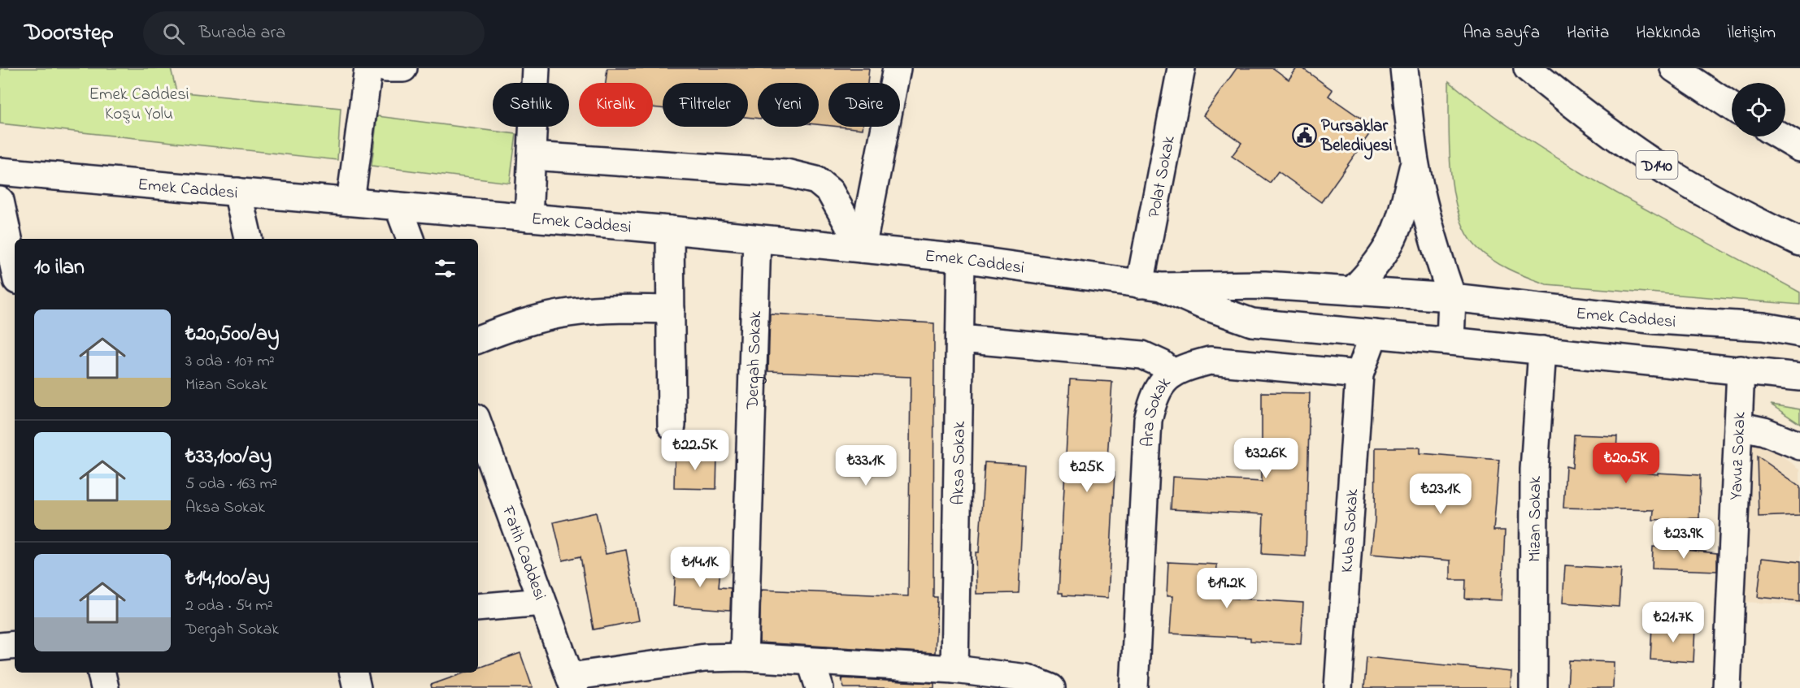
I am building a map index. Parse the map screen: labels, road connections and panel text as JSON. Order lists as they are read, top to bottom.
{
  "streets": {
    "main road": [
      "D140",
      "Polat Sokak",
      "Emek Caddesi",
      "Dergah Sokak",
      "Ara Sokak",
      "Yavuz Sokak",
      "Aksa Sokak",
      "Mizan Sokak",
      "Kuba Sokak",
      "Fatih Caddesi"
    ]
  },
  "crossings": [
    ["Polat Sokak", "Emek Caddesi"],
    ["Emek Caddesi", "Dergah Sokak"],
    ["Emek Caddesi", "Aksa Sokak"],
    ["Ara Sokak", "Kuba Sokak"]
  ],
  "parks": ["Emek Caddesi Koşu Yolu"],
  "places": {
    "public building": ["Pursaklar Belediyesi"]
  },
  "page": {
    "header": "Doorstep",
    "search": "Burada ara",
    "nav": [
      "Ana sayfa",
      "Harita",
      "Hakkında",
      "İletişim"
    ],
    "chip": [
      "Satılık",
      "Kiralık",
      "Filtreler",
      "Yeni",
      "Daire"
    ],
    "heading": "10 ilan",
    "list": [
      {
        "name": "₺20,500/ay",
        "note": "3 oda · 107 m² · Mizan Sokak"
      },
      {
        "name": "₺33,100/ay",
        "note": "5 oda · 163 m² · Aksa Sokak"
      },
      {
        "name": "₺14,100/ay",
        "note": "2 oda · 54 m² · Dergah Sokak"
      }
    ],
    "price": [
      "₺22.5K",
      "₺32.6K",
      "₺20.5K",
      "₺33.1K",
      "₺25K",
      "₺23.1K",
      "₺23.9K",
      "₺14.1K",
      "₺19.2K",
      "₺21.7K"
    ]
  }
}
